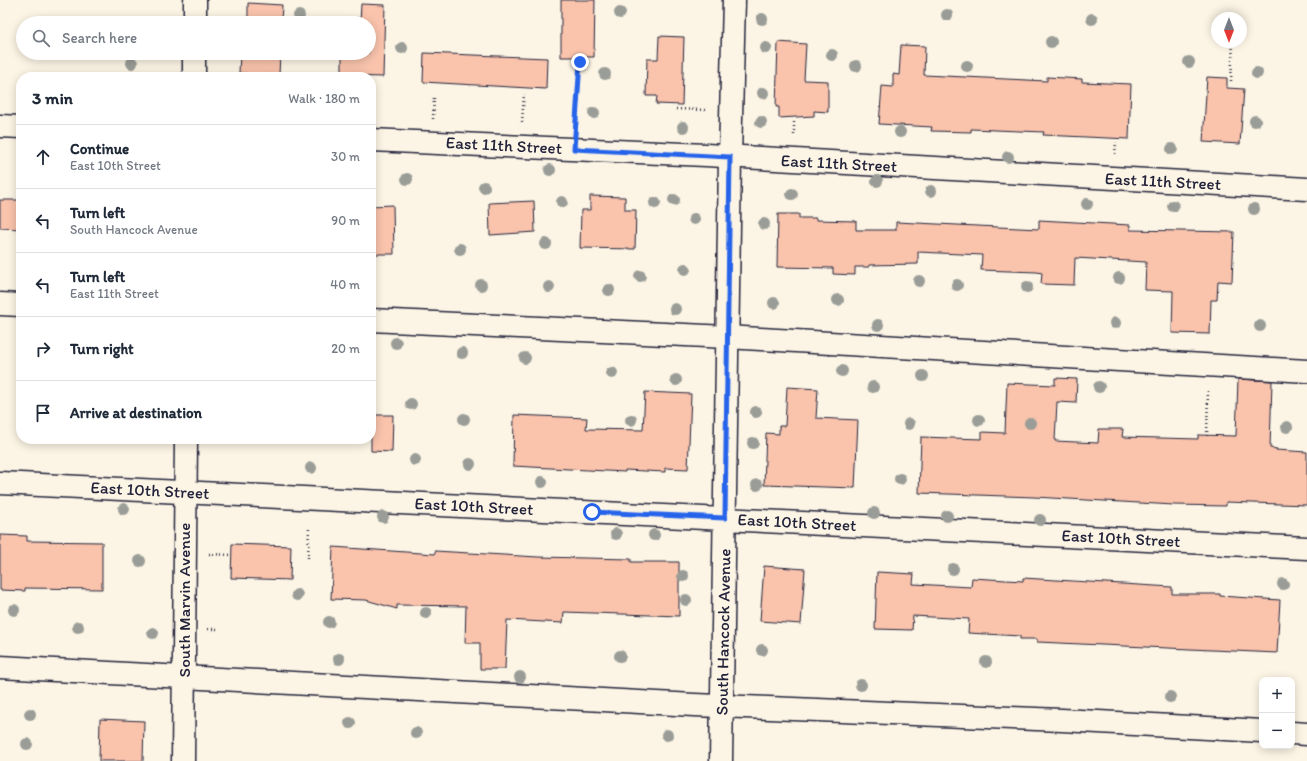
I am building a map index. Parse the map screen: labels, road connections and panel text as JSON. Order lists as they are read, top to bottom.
{
  "streets": {
    "street": [
      "East 11th Street",
      "East 10th Street",
      "South Marvin Avenue",
      "South Hancock Avenue"
    ]
  },
  "crossings": [
    ["East 11th Street", "South Hancock Avenue"],
    ["East 10th Street", "South Marvin Avenue"],
    ["East 10th Street", "South Hancock Avenue"]
  ],
  "north": "bottom",
  "page": {
    "search": "Search here",
    "heading": ["3 min", "Walk · 180 m"],
    "list": [
      ["Continue", "East 10th Street", "30 m"],
      ["Turn left", "South Hancock Avenue", "90 m"],
      ["Turn left", "East 11th Street", "40 m"],
      ["Turn right", "20 m"],
      "Arrive at destination"
    ],
    "map_buttons": ["+", "−"]
  }
}
